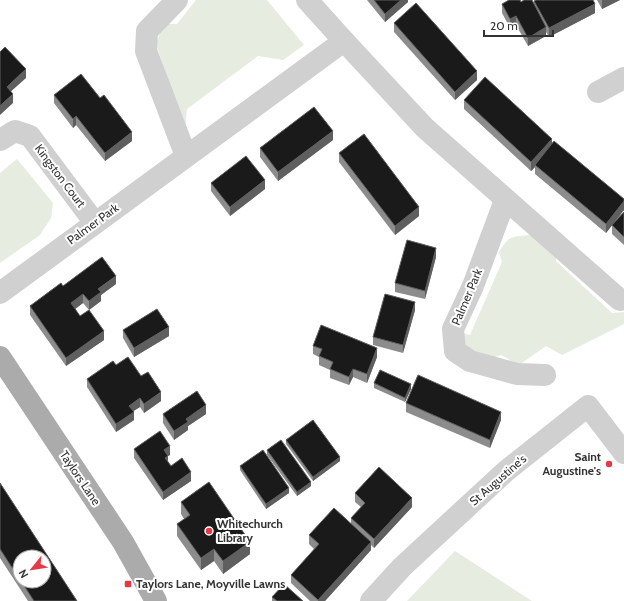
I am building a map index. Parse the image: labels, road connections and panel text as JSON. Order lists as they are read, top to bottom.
{
  "streets": {
    "main road": ["Taylors Lane"],
    "street": ["Kingston Court", "Palmer Park", "St Augustine's"]
  },
  "crossings": [
    ["Kingston Court", "Palmer Park"]
  ],
  "places": {
    "other": ["Saint Augustine's", "Whitechurch Library"],
    "transit": ["Taylors Lane, Moyville Lawns"]
  },
  "scale_bar": "20 m",
  "north": "bottom left"
}
